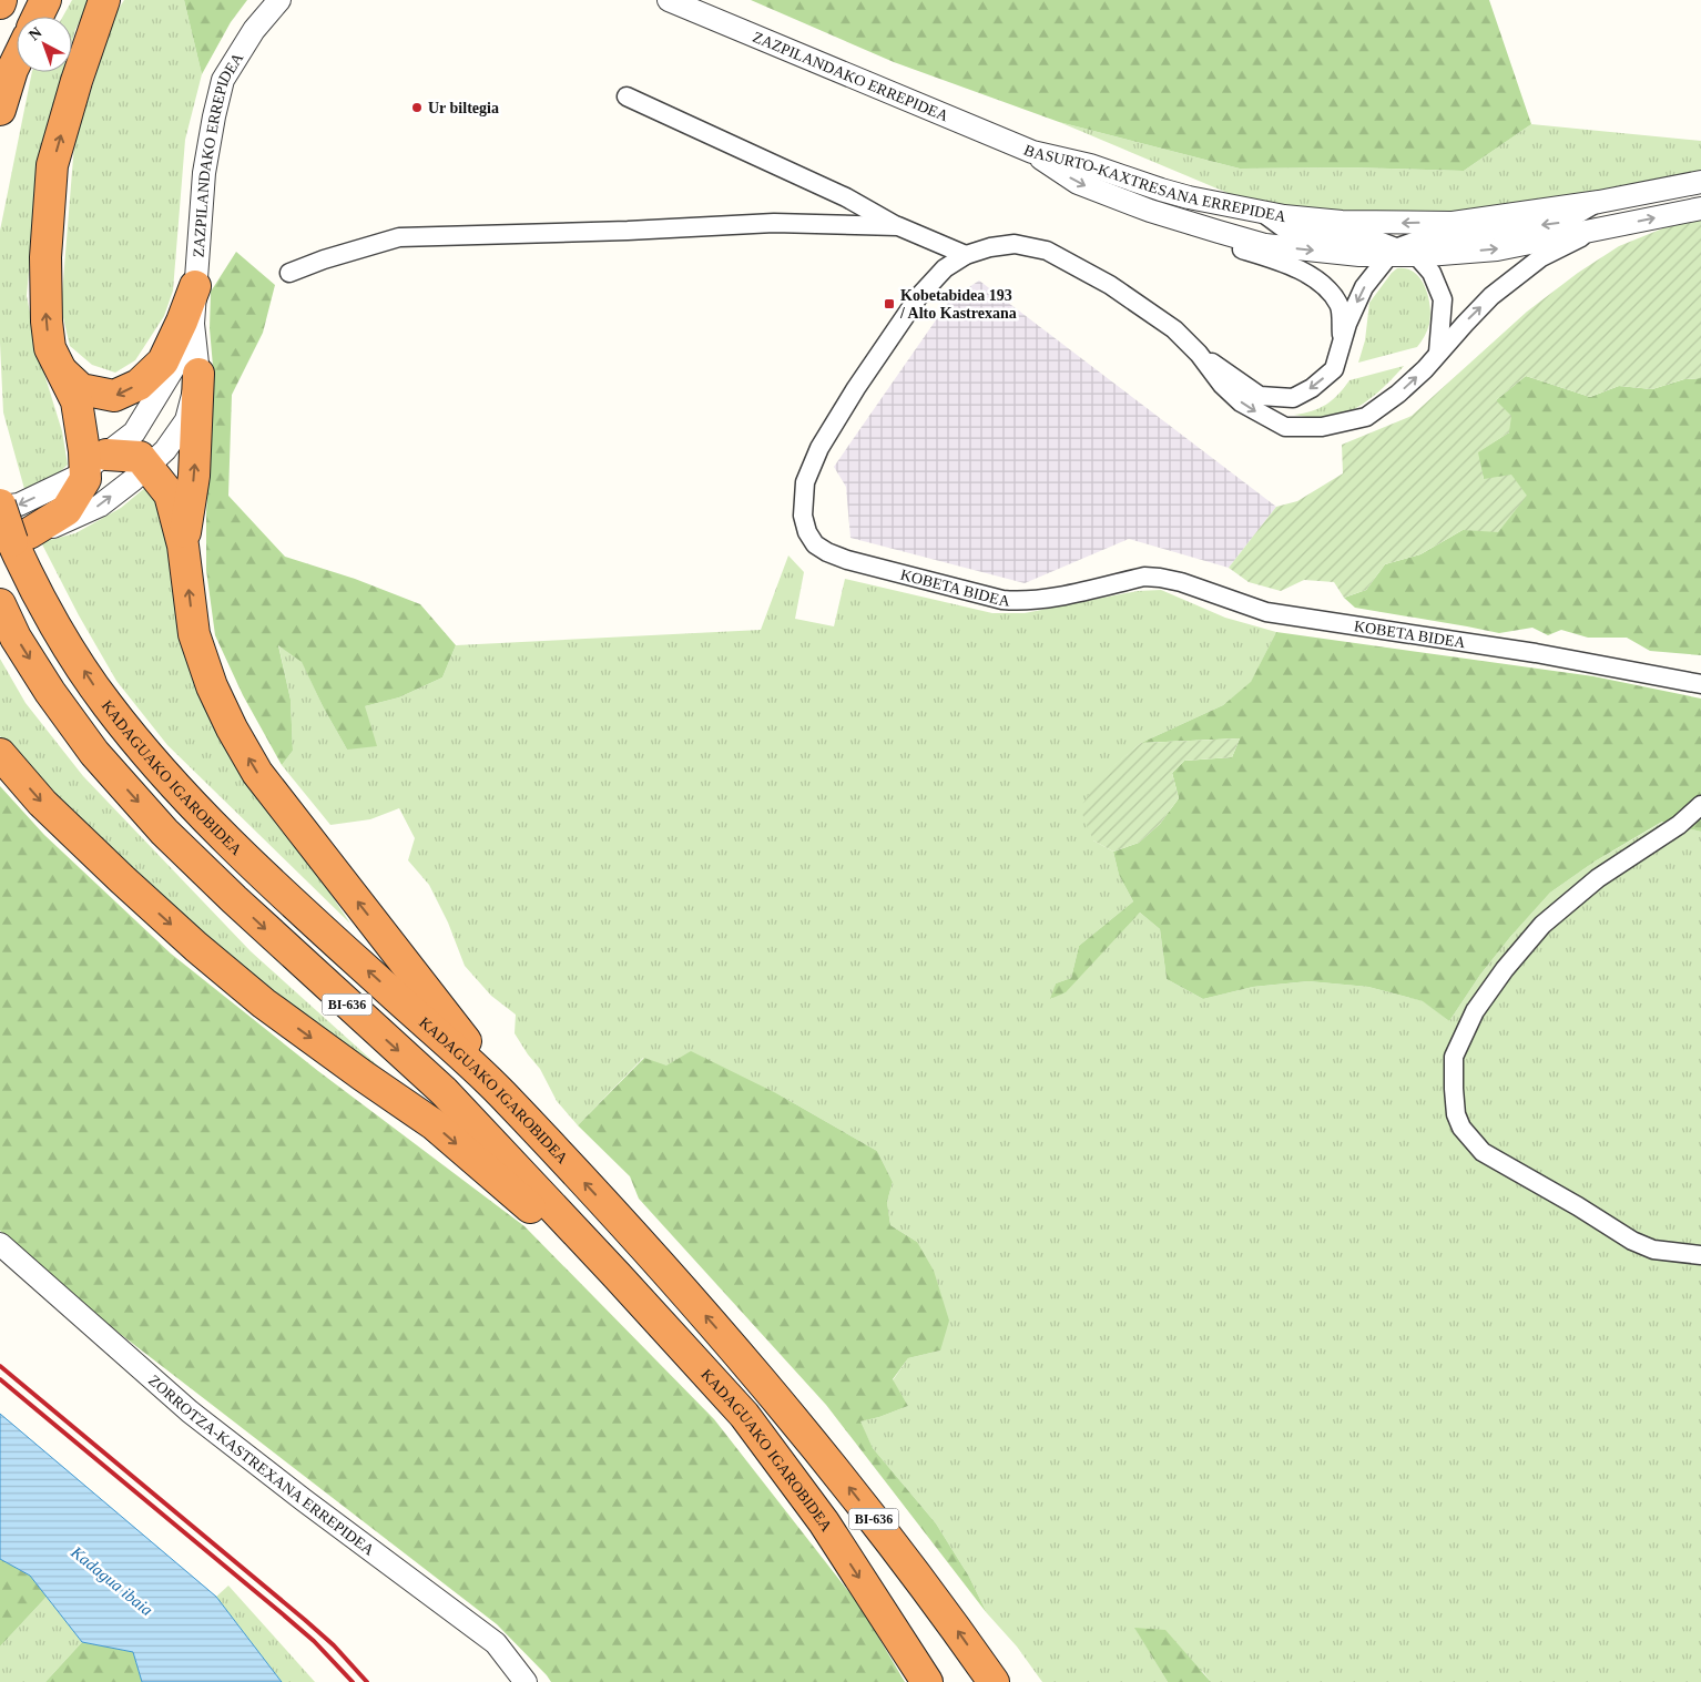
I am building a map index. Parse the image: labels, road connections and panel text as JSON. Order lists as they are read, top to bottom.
{
  "streets": {
    "highway": ["KADAGUAKO IGAROBIDEA", "BI-636"],
    "street": [
      "ZAZPILANDAKO ERREPIDEA",
      "BASURTO-KAXTRESANA ERREPIDEA",
      "KOBETA BIDEA",
      "ZORROTZA-KASTREXANA ERREPIDEA"
    ]
  },
  "crossings": [
    ["ZAZPILANDAKO ERREPIDEA", "BASURTO-KAXTRESANA ERREPIDEA"],
    ["ZAZPILANDAKO ERREPIDEA", "KADAGUAKO IGAROBIDEA"]
  ],
  "water": ["Kadagua ibaia"],
  "places": {
    "other": ["Ur biltegia"],
    "transit": ["Kobetabidea 193 / Alto Kastrexana"]
  },
  "north": "top left"
}
